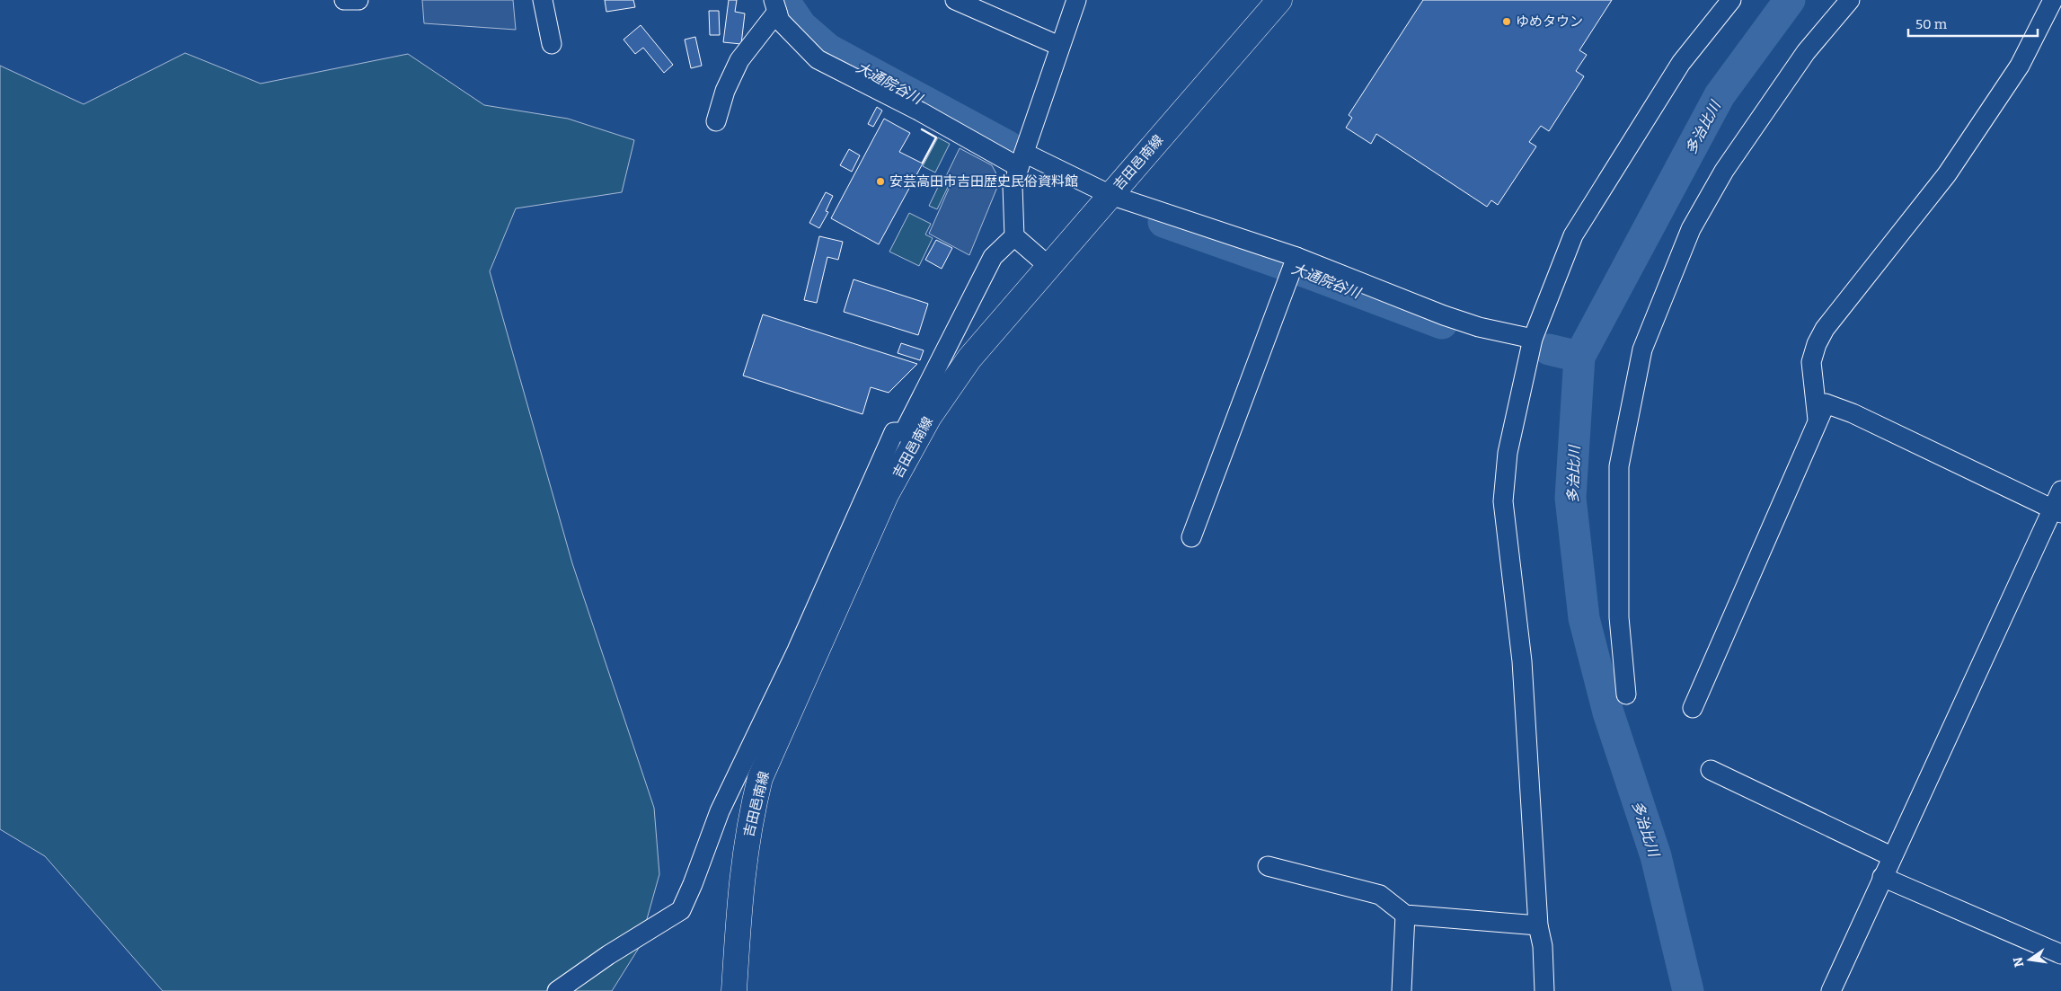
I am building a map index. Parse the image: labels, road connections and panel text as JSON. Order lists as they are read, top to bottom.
{
  "streets": {
    "main road": ["吉田邑南線"]
  },
  "water": ["大通院谷川", "多治比川"],
  "places": ["ゆめタウン", "安芸高田市吉田歴史民俗資料館"],
  "scale_bar": "50 m",
  "north": "left"
}
